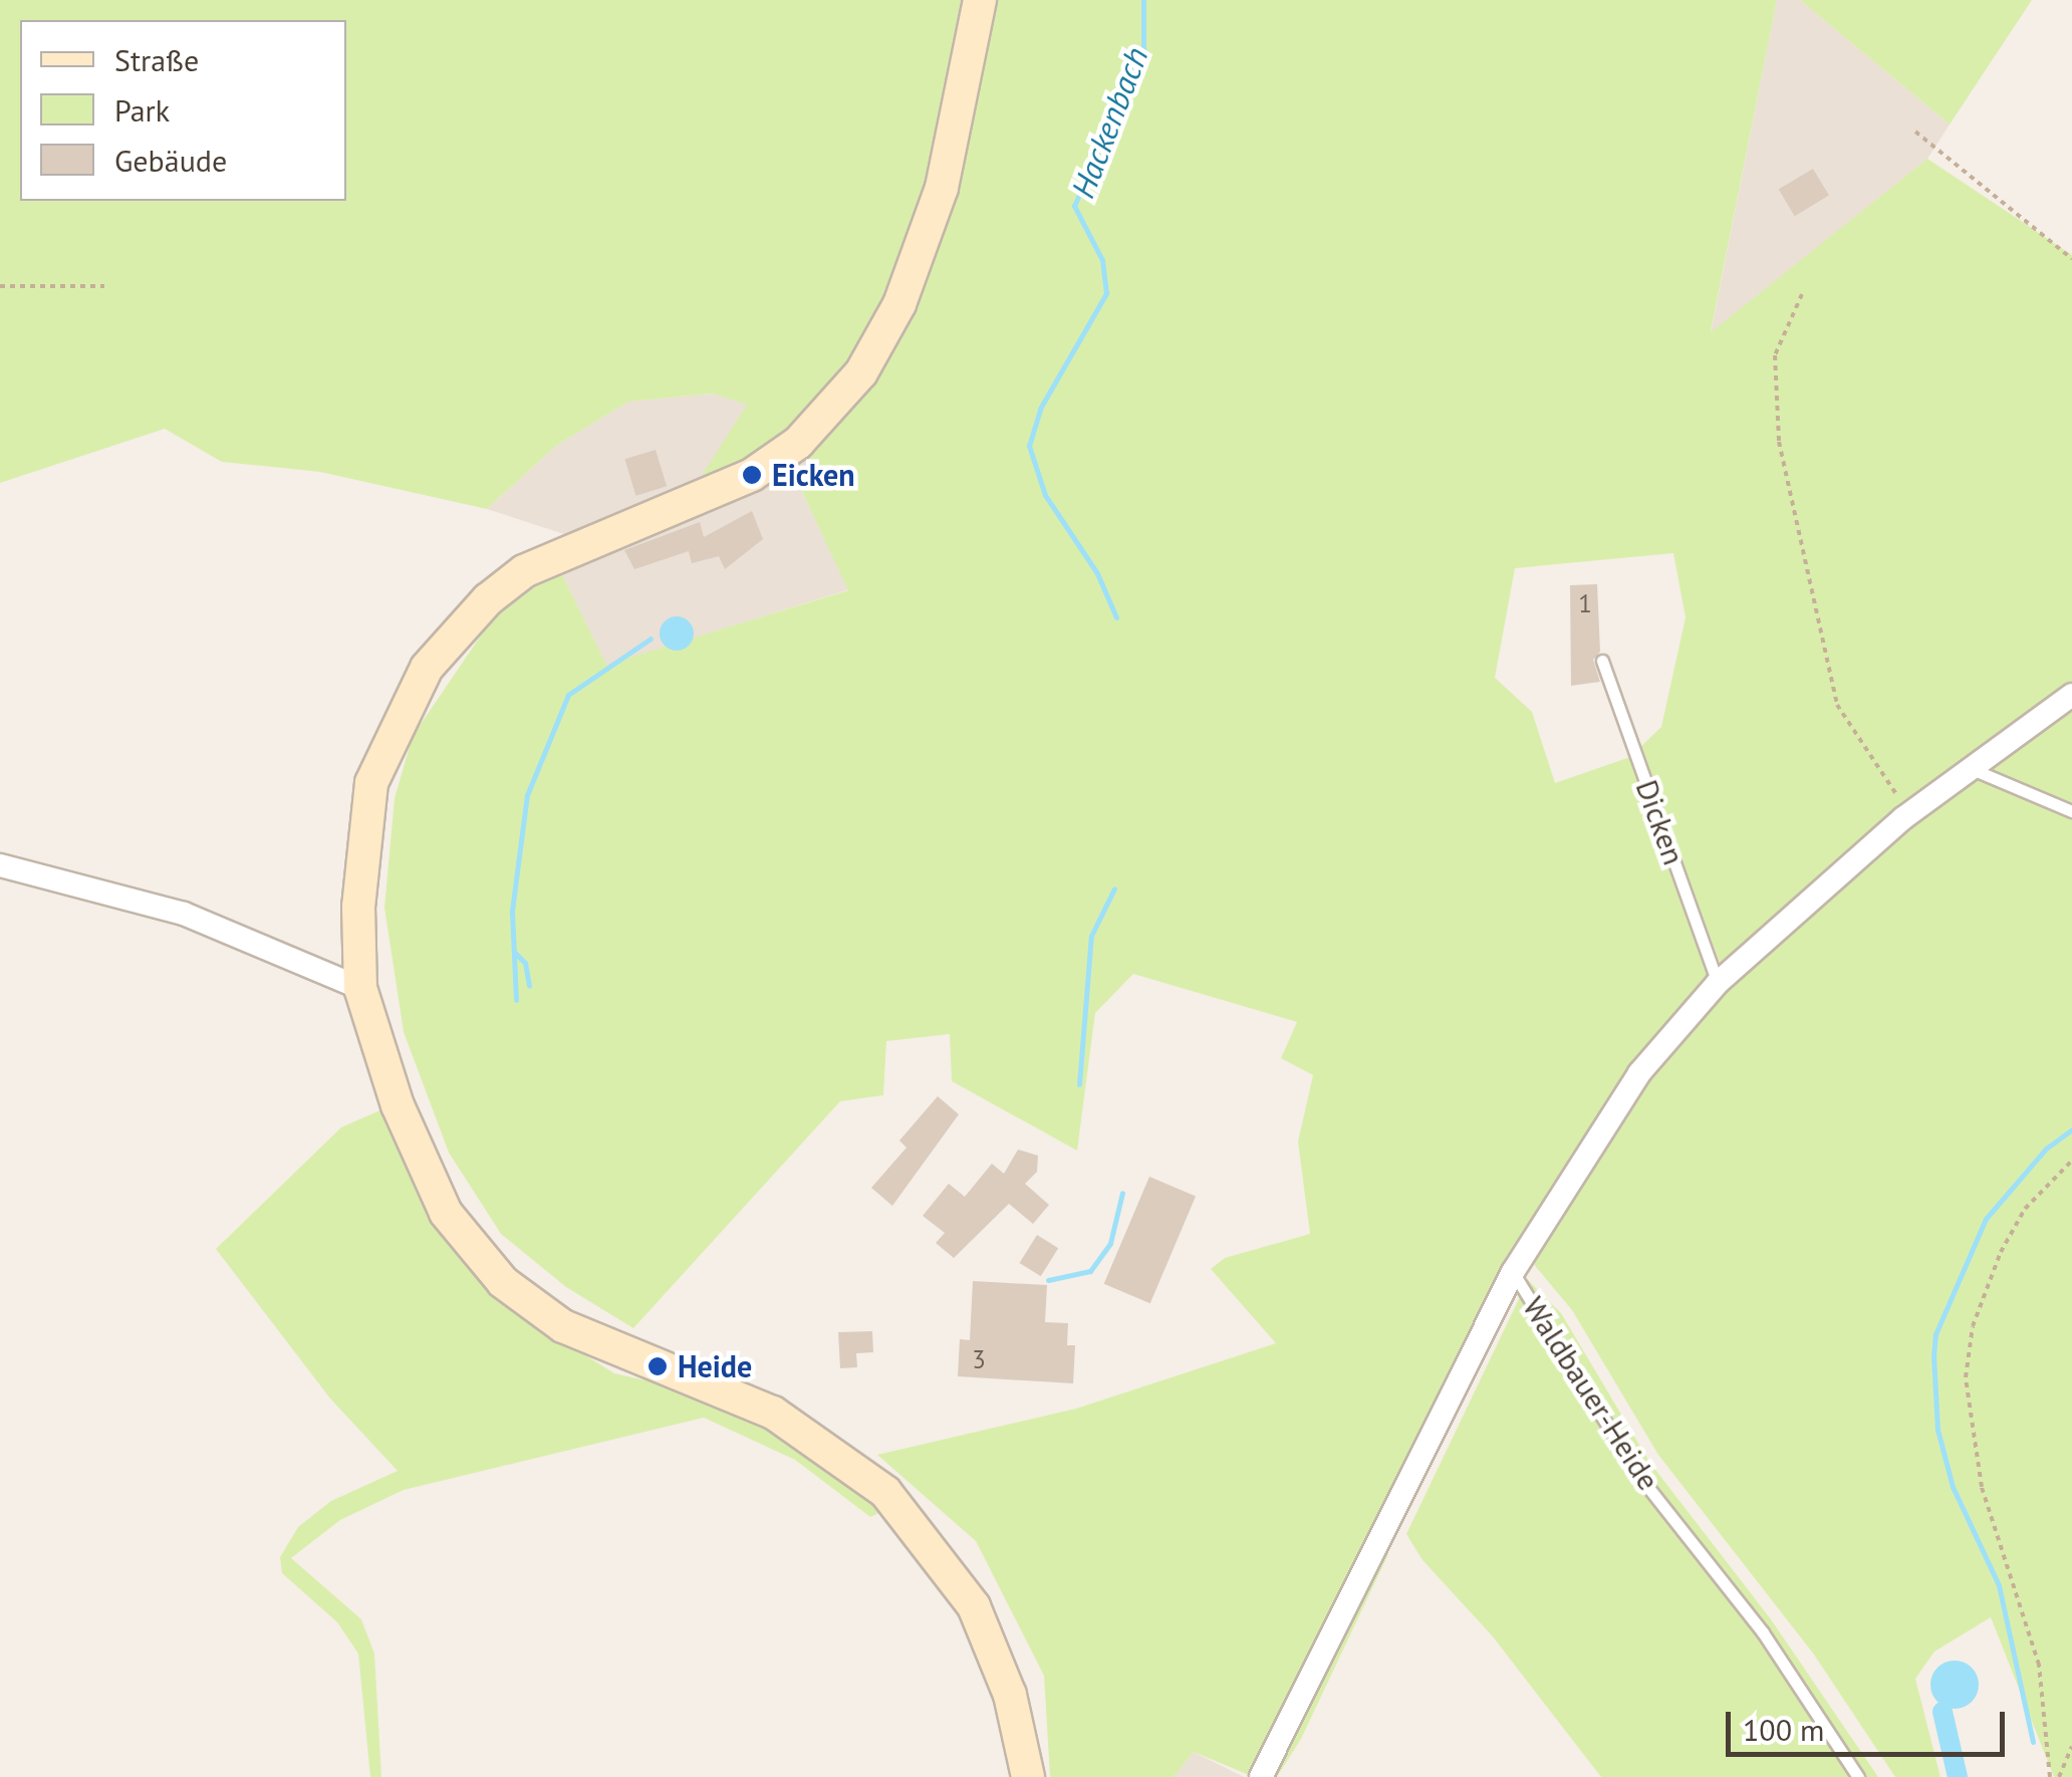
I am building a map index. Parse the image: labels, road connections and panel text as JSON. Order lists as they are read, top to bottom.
{
  "streets": {
    "street": ["Waldbauer-Heide"],
    "lane": ["Dicken"]
  },
  "water": ["Hackenbach"],
  "places": ["Eicken", "Heide"],
  "house_numbers": ["1", "3"],
  "legend": ["Straße", "Park", "Gebäude"],
  "scale_bar": "100 m"
}
